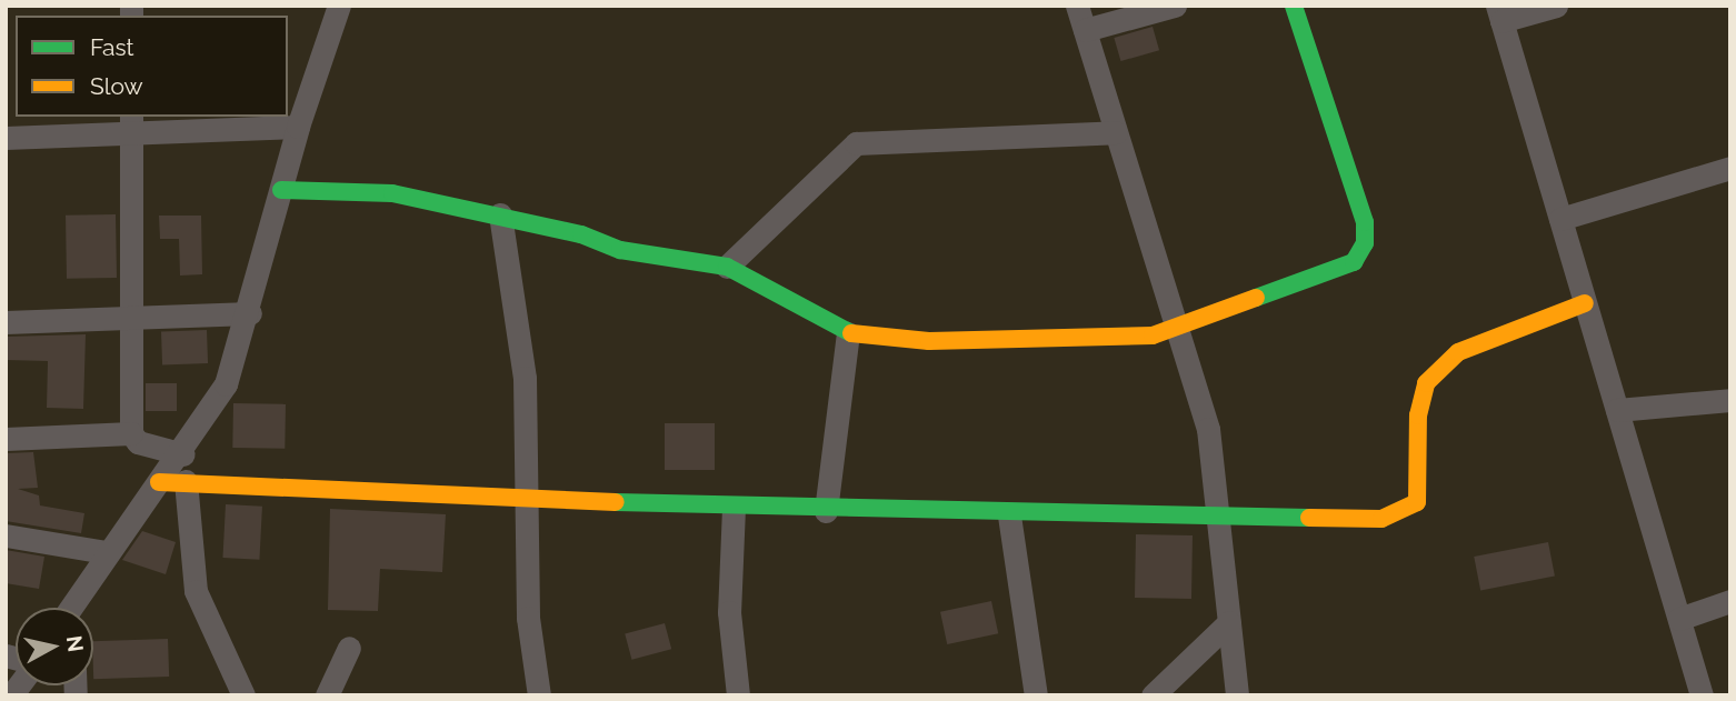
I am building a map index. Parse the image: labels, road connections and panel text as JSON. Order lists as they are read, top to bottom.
{
  "legend": ["Fast", "Slow"],
  "north": "right"
}
